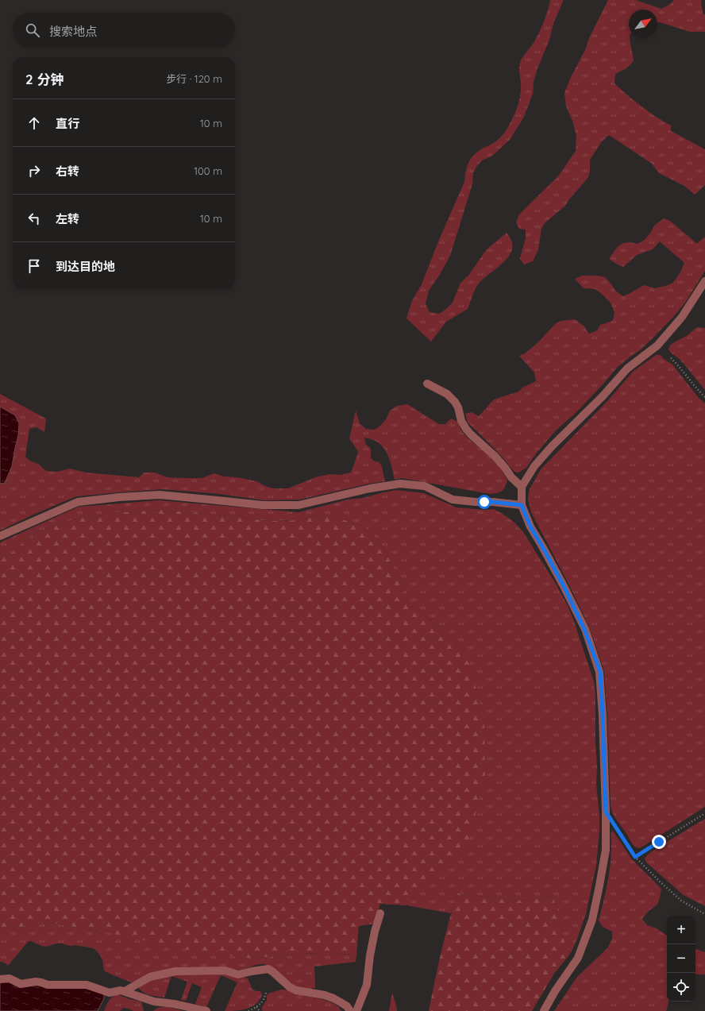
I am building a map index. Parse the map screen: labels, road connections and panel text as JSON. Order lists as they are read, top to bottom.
{
  "north": "top right",
  "page": {
    "search": "搜索地点",
    "heading": ["2 分钟", "步行 · 120 m"],
    "list": [
      ["直行", "10 m"],
      ["右转", "100 m"],
      ["左转", "10 m"],
      "到达目的地"
    ],
    "map_buttons": ["+", "−"]
  }
}
